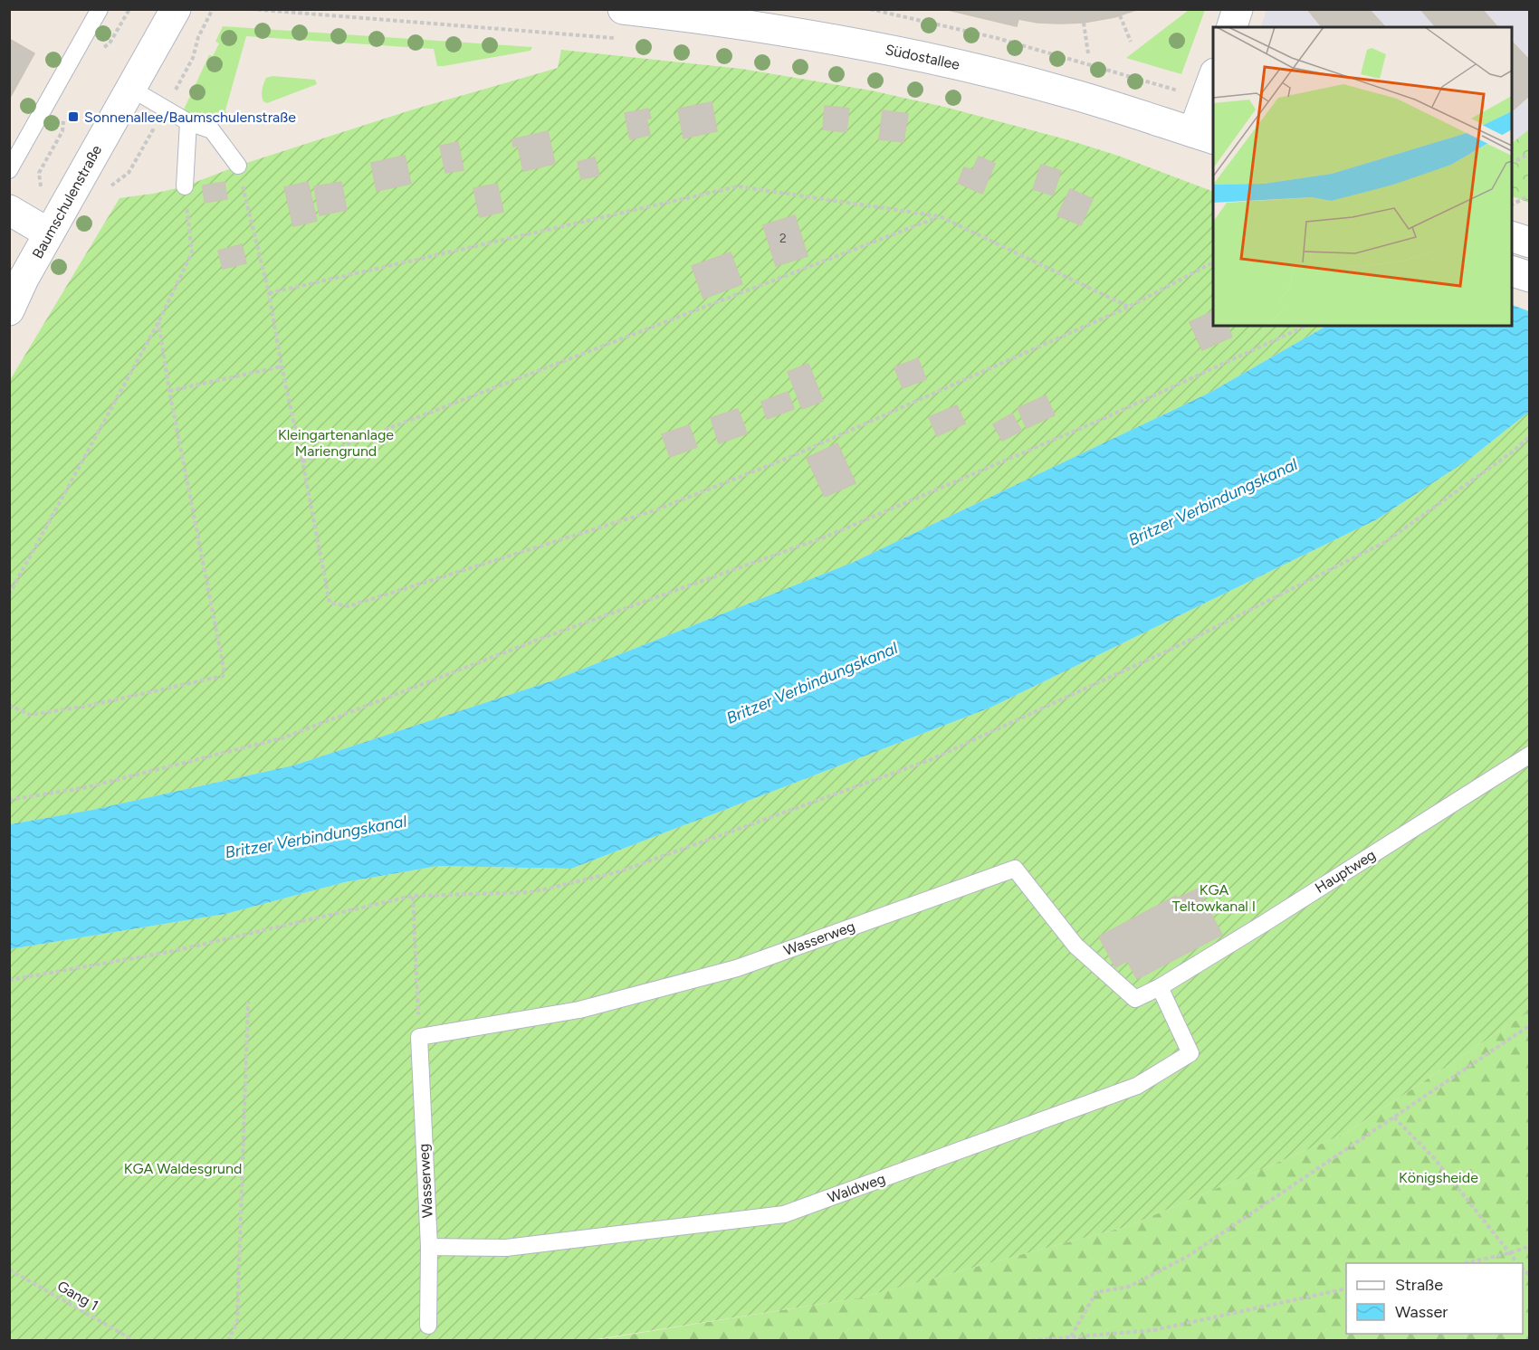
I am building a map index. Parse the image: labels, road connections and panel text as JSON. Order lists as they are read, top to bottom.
{
  "streets": {
    "main road": ["Südostallee", "Baumschulenstraße"],
    "lane": ["Hauptweg", "Wasserweg", "Waldweg"],
    "path": ["Gang 1"]
  },
  "crossings": [
    ["Hauptweg", "Wasserweg"],
    ["Hauptweg", "Waldweg"],
    ["Wasserweg", "Waldweg"]
  ],
  "water": ["Britzer Verbindungskanal"],
  "parks": [
    "Kleingartenanlage Mariengrund",
    "KGA Teltowkanal I",
    "KGA Waldesgrund",
    "Königsheide"
  ],
  "places": {
    "transit": ["Sonnenallee/Baumschulenstraße"]
  },
  "house_numbers": ["2"],
  "legend": ["Straße", "Wasser"]
}
